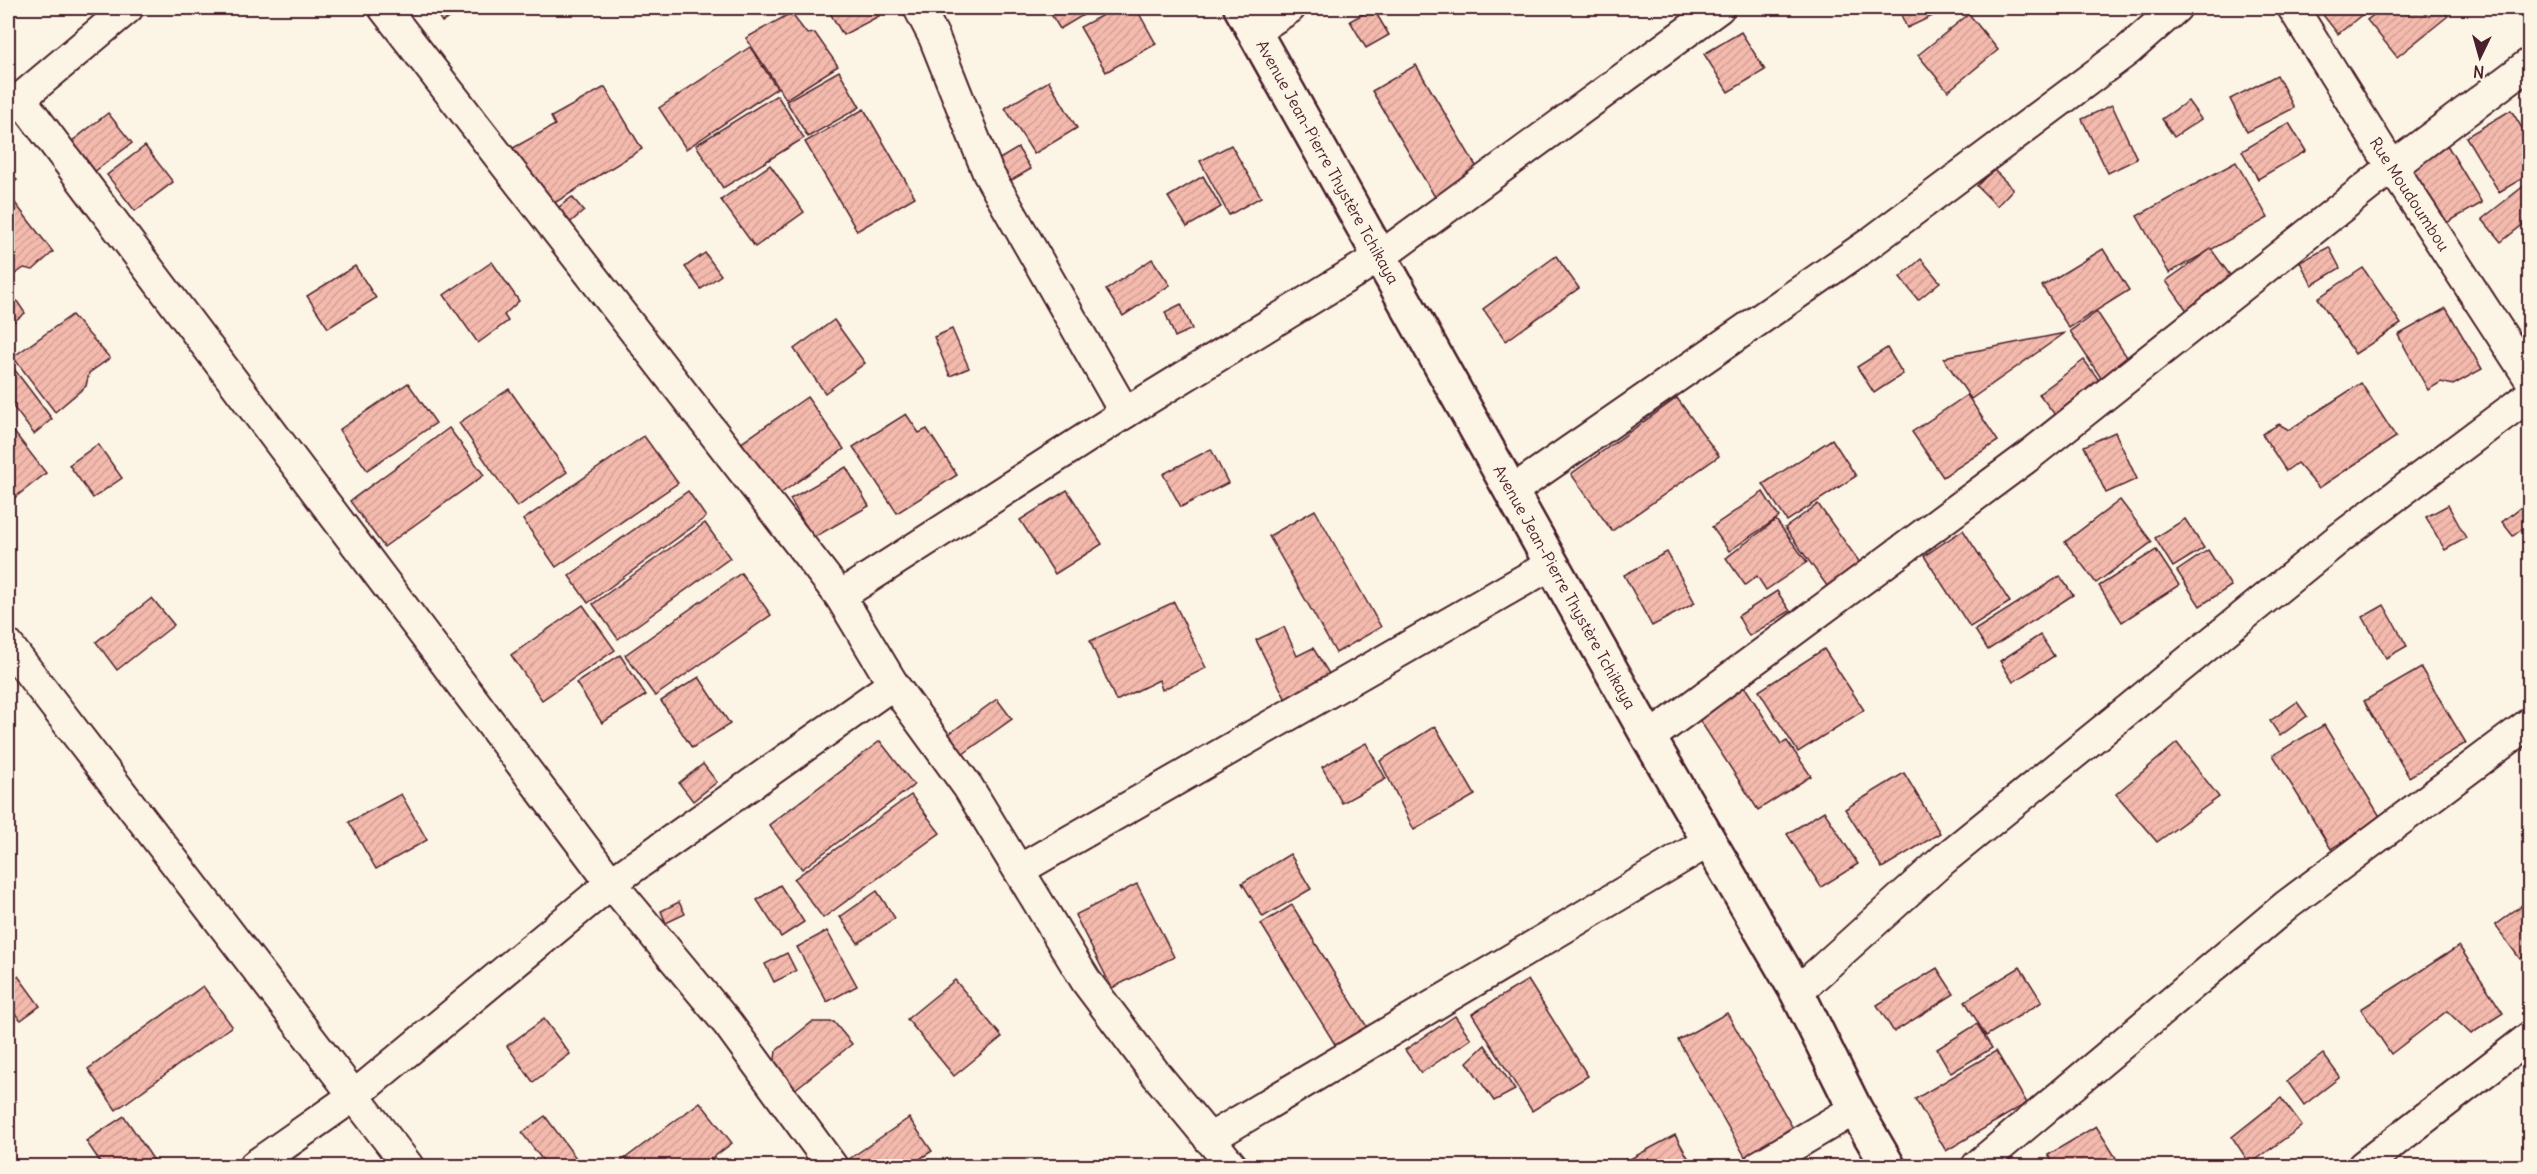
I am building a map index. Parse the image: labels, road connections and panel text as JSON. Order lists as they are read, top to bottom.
{
  "streets": {
    "street": ["Avenue Jean-Pierre Thystère Tchikaya", "Rue Moudoumbou"]
  },
  "north": "bottom"
}
